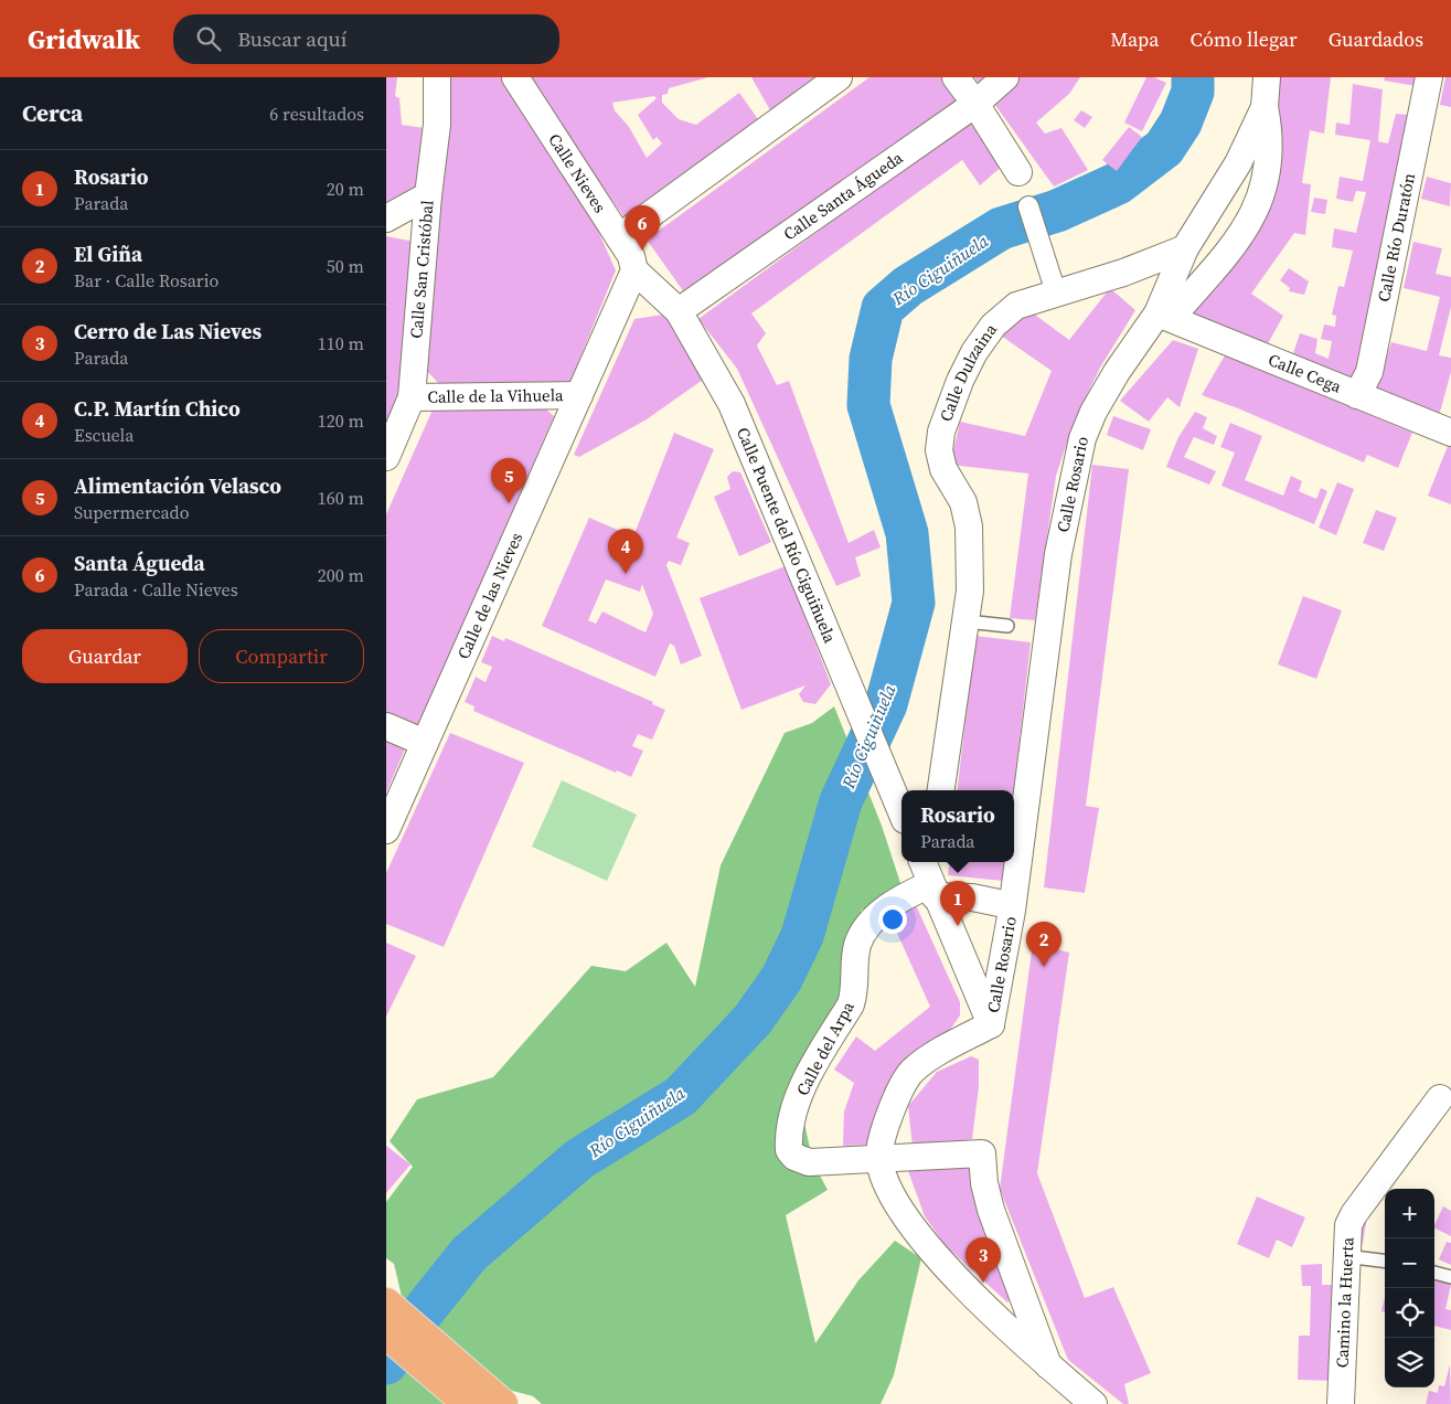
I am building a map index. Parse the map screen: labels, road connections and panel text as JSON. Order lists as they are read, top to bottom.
{
  "streets": {
    "street": [
      "Calle Nieves",
      "Calle Santa Águeda",
      "Calle Río Duratón",
      "Calle San Cristóbal",
      "Calle Cega",
      "Calle Dulzaina",
      "Calle de la Vihuela",
      "Calle Rosario",
      "Calle Puente del Río Ciguiñuela",
      "Calle de las Nieves",
      "Calle del Arpa",
      "Camino la Huerta"
    ]
  },
  "crossings": [
    ["Calle Nieves", "Calle Puente del Río Ciguiñuela"],
    ["Calle Nieves", "Calle de las Nieves"],
    ["Calle Santa Águeda", "Calle Puente del Río Ciguiñuela"],
    ["Calle Río Duratón", "Calle Cega"],
    ["Calle San Cristóbal", "Calle de la Vihuela"],
    ["Calle Cega", "Calle Rosario"],
    ["Calle Dulzaina", "Calle Rosario"],
    ["Calle de la Vihuela", "Calle de las Nieves"],
    ["Calle Rosario", "Calle del Arpa"],
    ["Calle Puente del Río Ciguiñuela", "Calle de las Nieves"]
  ],
  "water": ["Río Ciguiñuela"],
  "page": {
    "header": "Gridwalk",
    "search": "Buscar aquí",
    "nav": ["Mapa", "Cómo llegar", "Guardados"],
    "heading": ["Cerca", "6 resultados"],
    "list": [
      {
        "mark": "1",
        "name": "Rosario",
        "note": "Parada",
        "value": "20 m"
      },
      {
        "mark": "2",
        "name": "El Giña",
        "note": "Bar · Calle Rosario",
        "value": "50 m"
      },
      {
        "mark": "3",
        "name": "Cerro de Las Nieves",
        "note": "Parada",
        "value": "110 m"
      },
      {
        "mark": "4",
        "name": "C.P. Martín Chico",
        "note": "Escuela",
        "value": "120 m"
      },
      {
        "mark": "5",
        "name": "Alimentación Velasco",
        "note": "Supermercado",
        "value": "160 m"
      },
      {
        "mark": "6",
        "name": "Santa Águeda",
        "note": "Parada · Calle Nieves",
        "value": "200 m"
      }
    ],
    "pins": [
      "6",
      "5",
      "4",
      "1",
      "2",
      "3"
    ],
    "buttons": ["Guardar", "Compartir"],
    "popup": ["Rosario", "Parada"],
    "map_buttons": ["+", "−"]
  }
}
